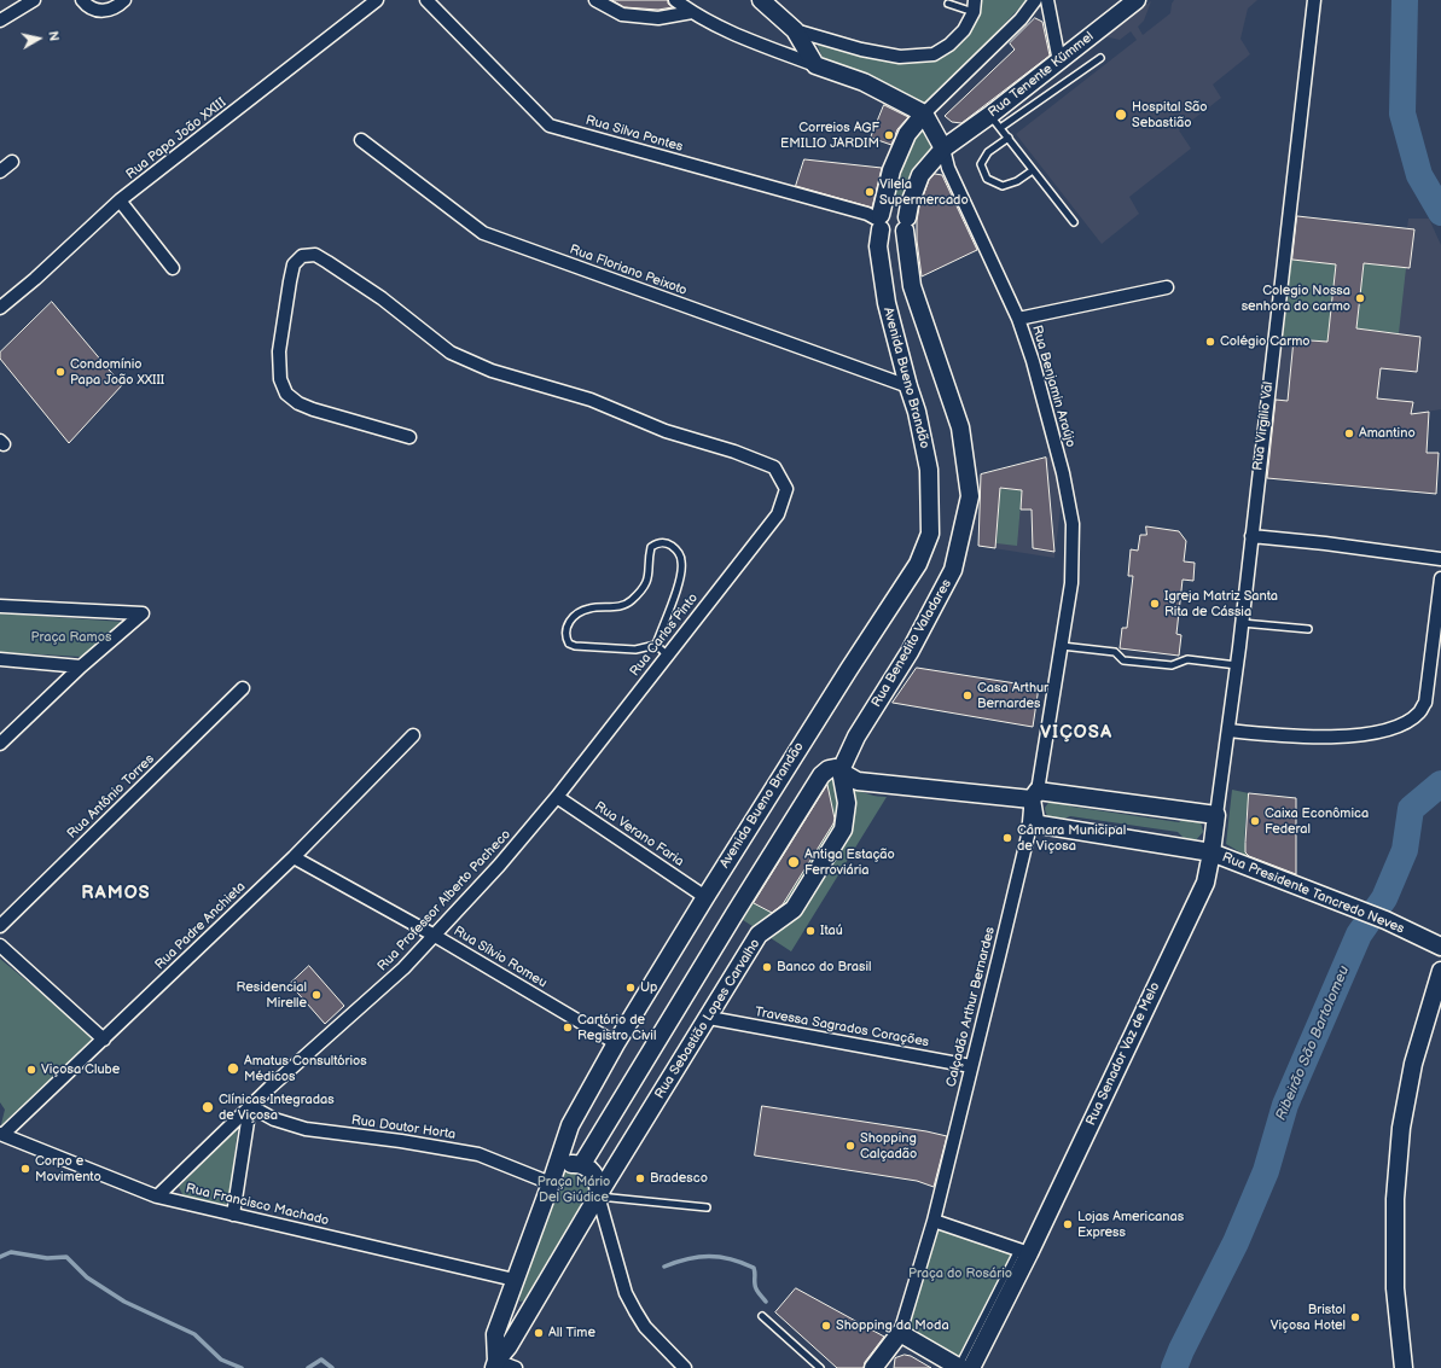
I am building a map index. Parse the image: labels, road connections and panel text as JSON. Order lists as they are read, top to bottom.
{
  "streets": {
    "street": [
      "Rua Tenente Kümmel",
      "Rua Silva Pontes",
      "Rua Papa João XXIII",
      "Rua Floriano Peixoto",
      "Avenida Bueno Brandão",
      "Rua Benjamin Araújo",
      "Rua Virgílio Val",
      "Rua Carlos Pinto",
      "Rua Benedito Valadares",
      "Rua Antônio Torres",
      "Rua Verano Faria",
      "Rua Presidente Tancredo Neves",
      "Rua Professor Alberto Pacheco",
      "Rua Padre Anchieta",
      "Rua Sílvio Romeu",
      "Calçadão Arthur Bernardes",
      "Rua Sebastião Lopes Carvalho",
      "Travessa Sagrados Corações",
      "Rua Senador Vaz de Melo",
      "Rua Doutor Horta",
      "Rua Francisco Machado"
    ]
  },
  "crossings": [
    ["Rua Tenente Kümmel", "Rua Benjamin Araújo"],
    ["Rua Tenente Kümmel", "Rua Benedito Valadares"],
    ["Rua Silva Pontes", "Avenida Bueno Brandão"],
    ["Rua Silva Pontes", "Rua Benedito Valadares"],
    ["Rua Floriano Peixoto", "Avenida Bueno Brandão"],
    ["Avenida Bueno Brandão", "Rua Benedito Valadares"],
    ["Avenida Bueno Brandão", "Rua Verano Faria"],
    ["Avenida Bueno Brandão", "Rua Sílvio Romeu"],
    ["Avenida Bueno Brandão", "Rua Sebastião Lopes Carvalho"],
    ["Avenida Bueno Brandão", "Rua Doutor Horta"],
    ["Avenida Bueno Brandão", "Rua Francisco Machado"],
    ["Rua Benjamin Araújo", "Rua Benedito Valadares"],
    ["Rua Benjamin Araújo", "Rua Presidente Tancredo Neves"],
    ["Rua Benjamin Araújo", "Calçadão Arthur Bernardes"],
    ["Rua Virgílio Val", "Rua Presidente Tancredo Neves"],
    ["Rua Virgílio Val", "Rua Senador Vaz de Melo"],
    ["Rua Carlos Pinto", "Rua Verano Faria"],
    ["Rua Carlos Pinto", "Rua Professor Alberto Pacheco"],
    ["Rua Benedito Valadares", "Rua Sebastião Lopes Carvalho"],
    ["Rua Verano Faria", "Rua Professor Alberto Pacheco"],
    ["Rua Presidente Tancredo Neves", "Calçadão Arthur Bernardes"],
    ["Rua Presidente Tancredo Neves", "Rua Senador Vaz de Melo"],
    ["Rua Professor Alberto Pacheco", "Rua Sílvio Romeu"],
    ["Rua Professor Alberto Pacheco", "Rua Doutor Horta"],
    ["Rua Professor Alberto Pacheco", "Rua Francisco Machado"],
    ["Rua Padre Anchieta", "Rua Sílvio Romeu"],
    ["Rua Padre Anchieta", "Rua Francisco Machado"],
    ["Calçadão Arthur Bernardes", "Travessa Sagrados Corações"],
    ["Rua Sebastião Lopes Carvalho", "Travessa Sagrados Corações"]
  ],
  "districts": ["VIÇOSA", "RAMOS"],
  "water": ["Ribeirão São Bartolomeu"],
  "parks": ["Praça Ramos", "Praça Mário Del Giúdice", "Praça do Rosário"],
  "places": [
    "Hospital São Sebastião",
    "Correios AGF EMILIO JARDIM",
    "Vilela Supermercado",
    "Colegio Nossa senhora do carmo",
    "Colégio Carmo",
    "Condomínio Papa João XXIII",
    "Amantino",
    "Igreja Matriz Santa Rita de Cássia",
    "Casa Arthur Bernardes",
    "Caixa Econômica Federal",
    "Câmara Municipal de Viçosa",
    "Antiga Estação Ferroviária",
    "Itaú",
    "Banco do Brasil",
    "Up",
    "Residencial Mirelle",
    "Cartório de Registro Civil",
    "Amatus Consultórios Médicos",
    "Viçosa Clube",
    "Clínicas Integradas de Viçosa",
    "Shopping Calçadão",
    "Corpo e Movimento",
    "Bradesco",
    "Lojas Americanas Express",
    "Bristol Viçosa Hotel",
    "Shopping da Moda",
    "All Time"
  ],
  "north": "right"
}
